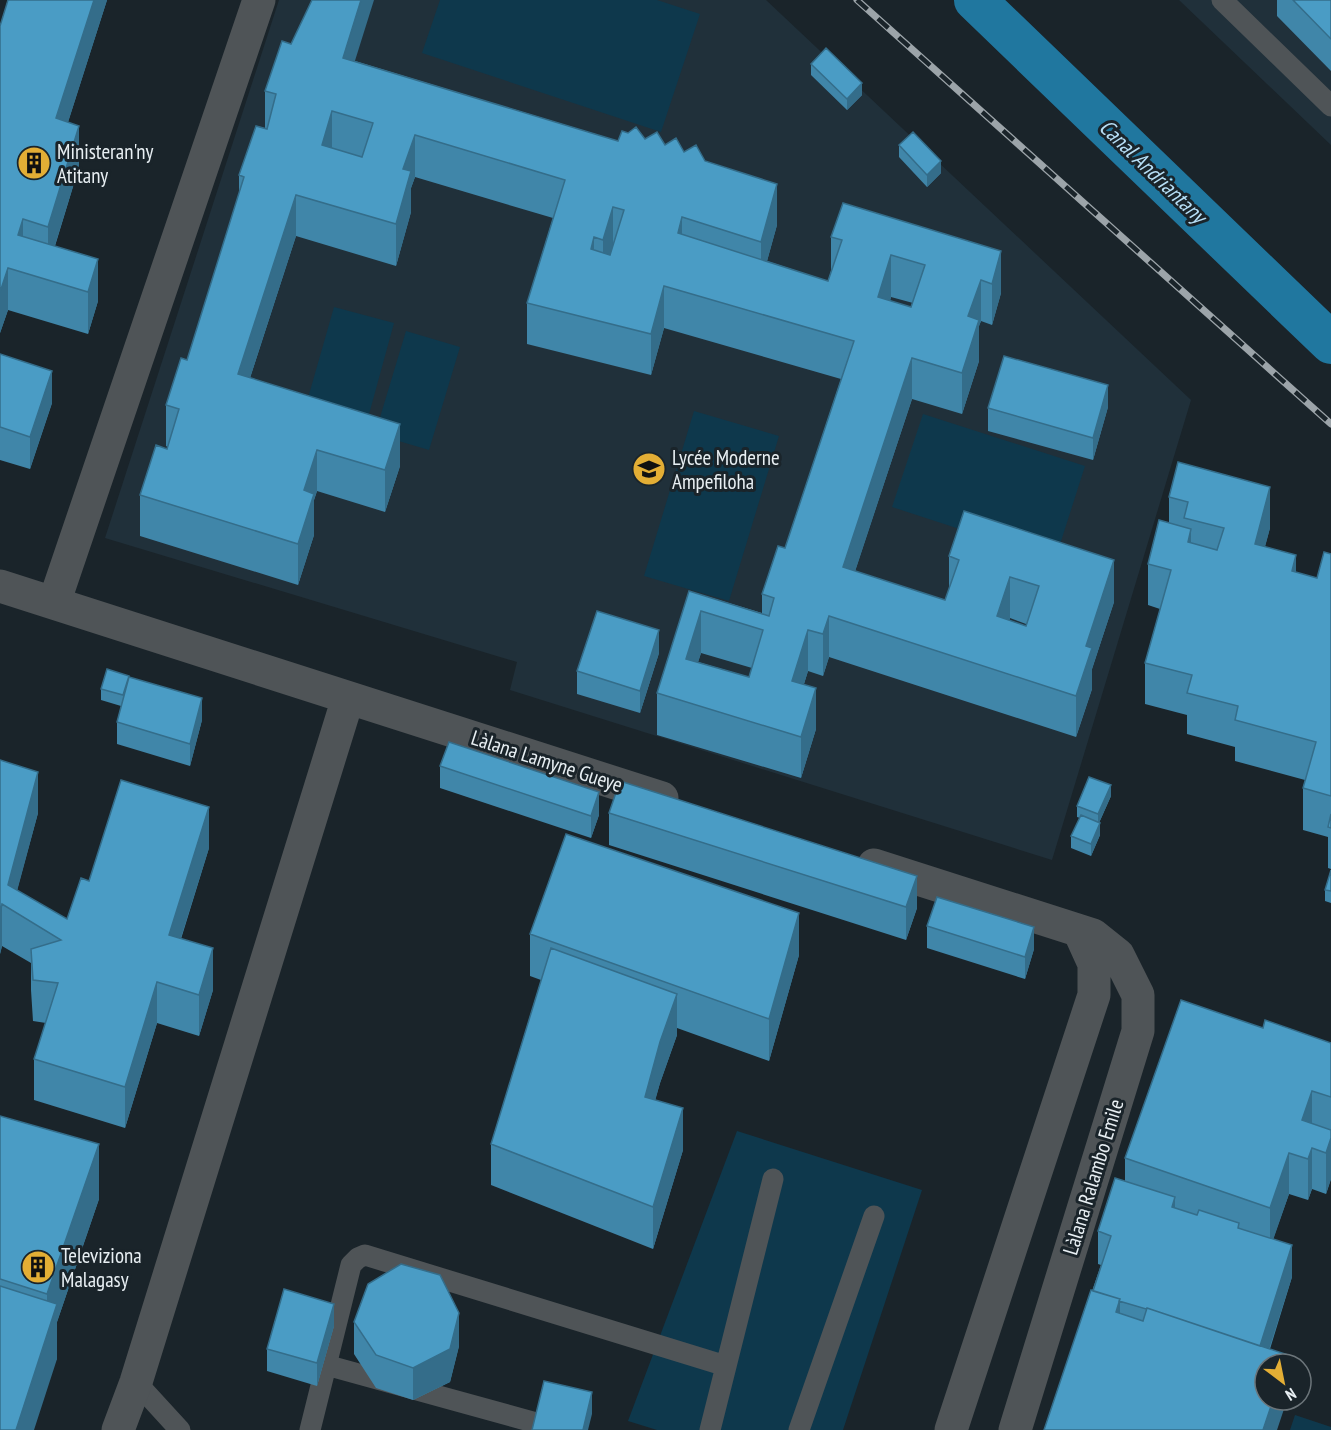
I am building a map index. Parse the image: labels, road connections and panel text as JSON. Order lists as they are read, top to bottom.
{
  "streets": {
    "street": ["Làlana Lamyne Gueye", "Làlana Ralambo Emile"]
  },
  "water": ["Canal Andriantany"],
  "places": {
    "building": ["Ministeran'ny Atitany", "Televiziona Malagasy"],
    "school or university": ["Lycée Moderne Ampefiloha"]
  },
  "north": "bottom right"
}
